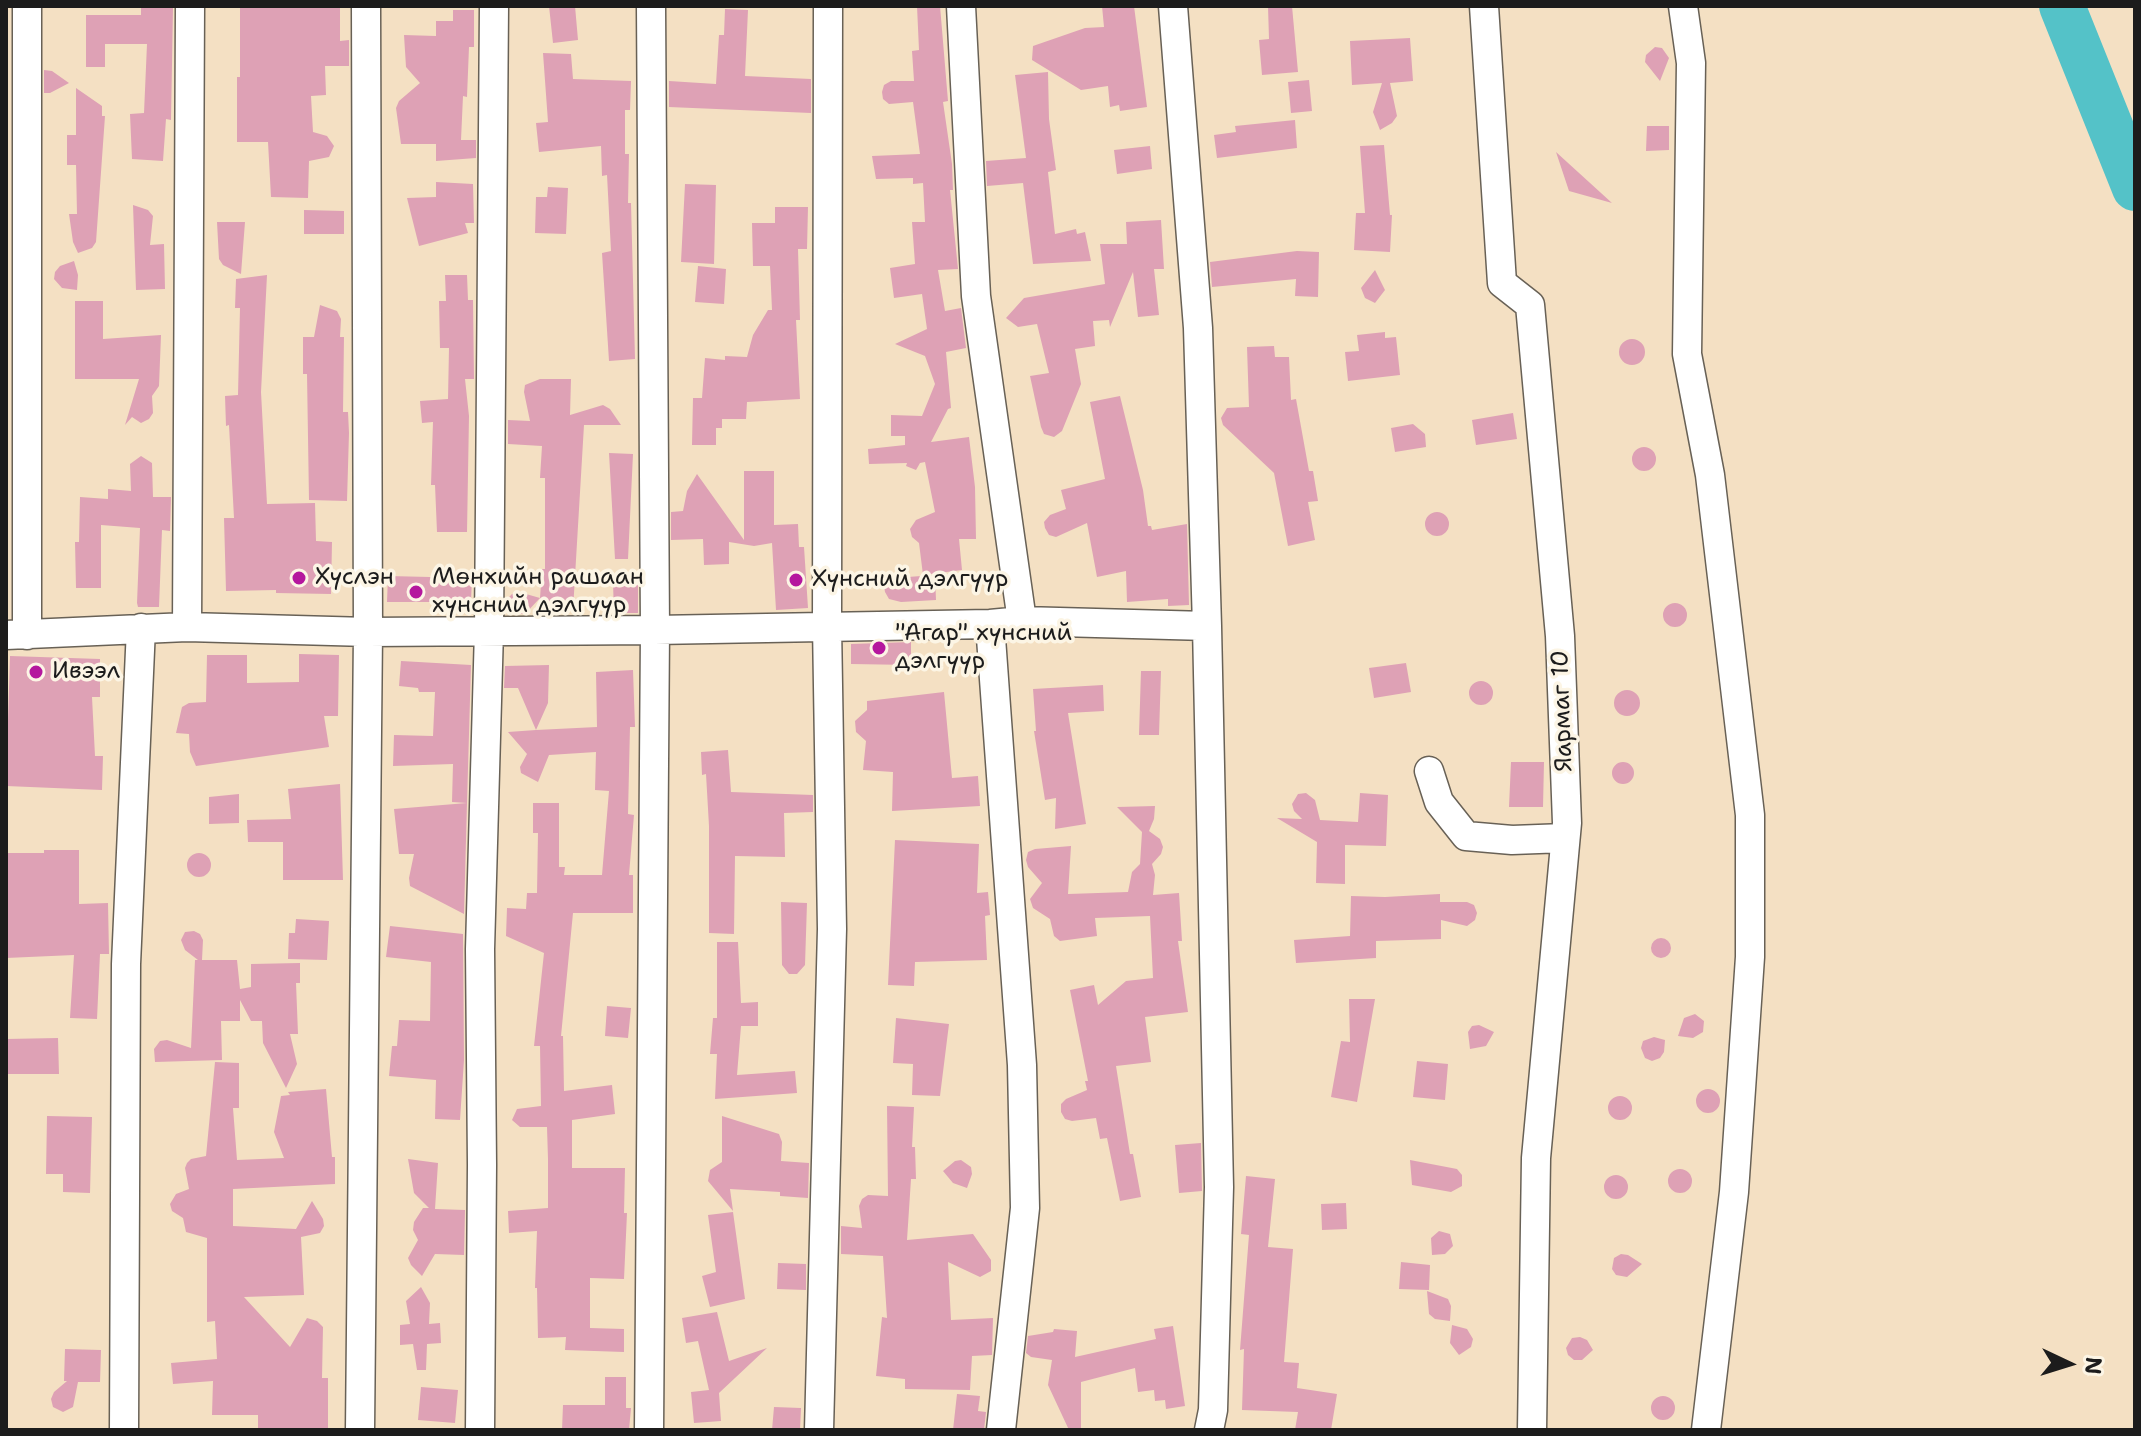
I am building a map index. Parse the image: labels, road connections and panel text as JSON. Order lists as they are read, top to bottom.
{
  "streets": {
    "street": ["Яармаг 10"]
  },
  "places": [
    "Хүслэн",
    "Хүнсний дэлгүүр",
    "Мөнхийн рашаан хүнсний дэлгүүр",
    "\"Агар\" хүнсний дэлгүүр",
    "Ивээл"
  ],
  "north": "right"
}
